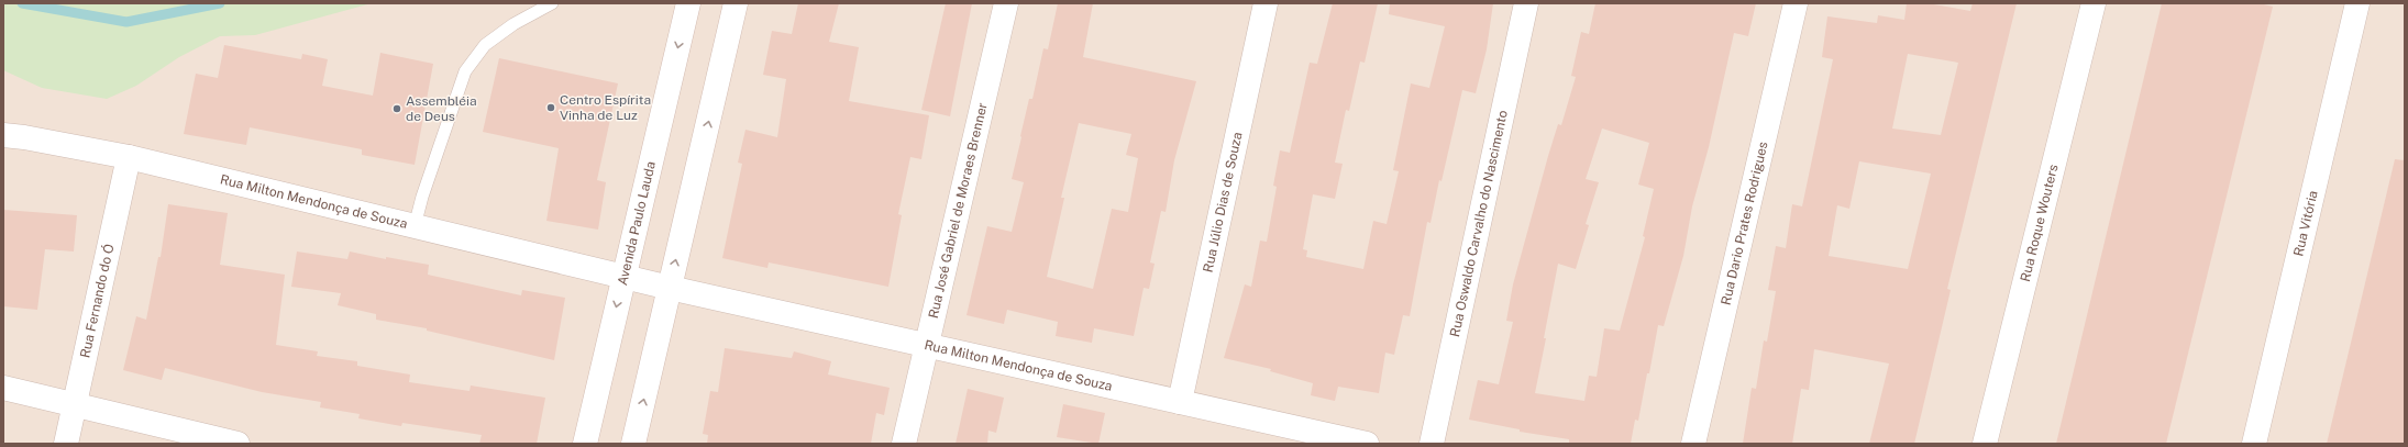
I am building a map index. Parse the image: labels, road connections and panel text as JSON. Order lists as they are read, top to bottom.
{
  "streets": {
    "street": [
      "Rua Milton Mendonça de Souza",
      "Rua Júlio Dias de Souza",
      "Rua José Gabriel de Moraes Brenner",
      "Avenida Paulo Lauda",
      "Rua Oswaldo Carvalho do Nascimento",
      "Rua Dario Prates Rodrigues",
      "Rua Roque Wouters",
      "Rua Vitória",
      "Rua Fernando do Ó"
    ]
  },
  "crossings": [
    ["Rua Milton Mendonça de Souza", "Rua Júlio Dias de Souza"],
    ["Rua Milton Mendonça de Souza", "Rua José Gabriel de Moraes Brenner"],
    ["Rua Milton Mendonça de Souza", "Avenida Paulo Lauda"],
    ["Rua Milton Mendonça de Souza", "Rua Fernando do Ó"]
  ],
  "places": ["Centro Espírita Vinha de Luz", "Assembléia de Deus"]
}
